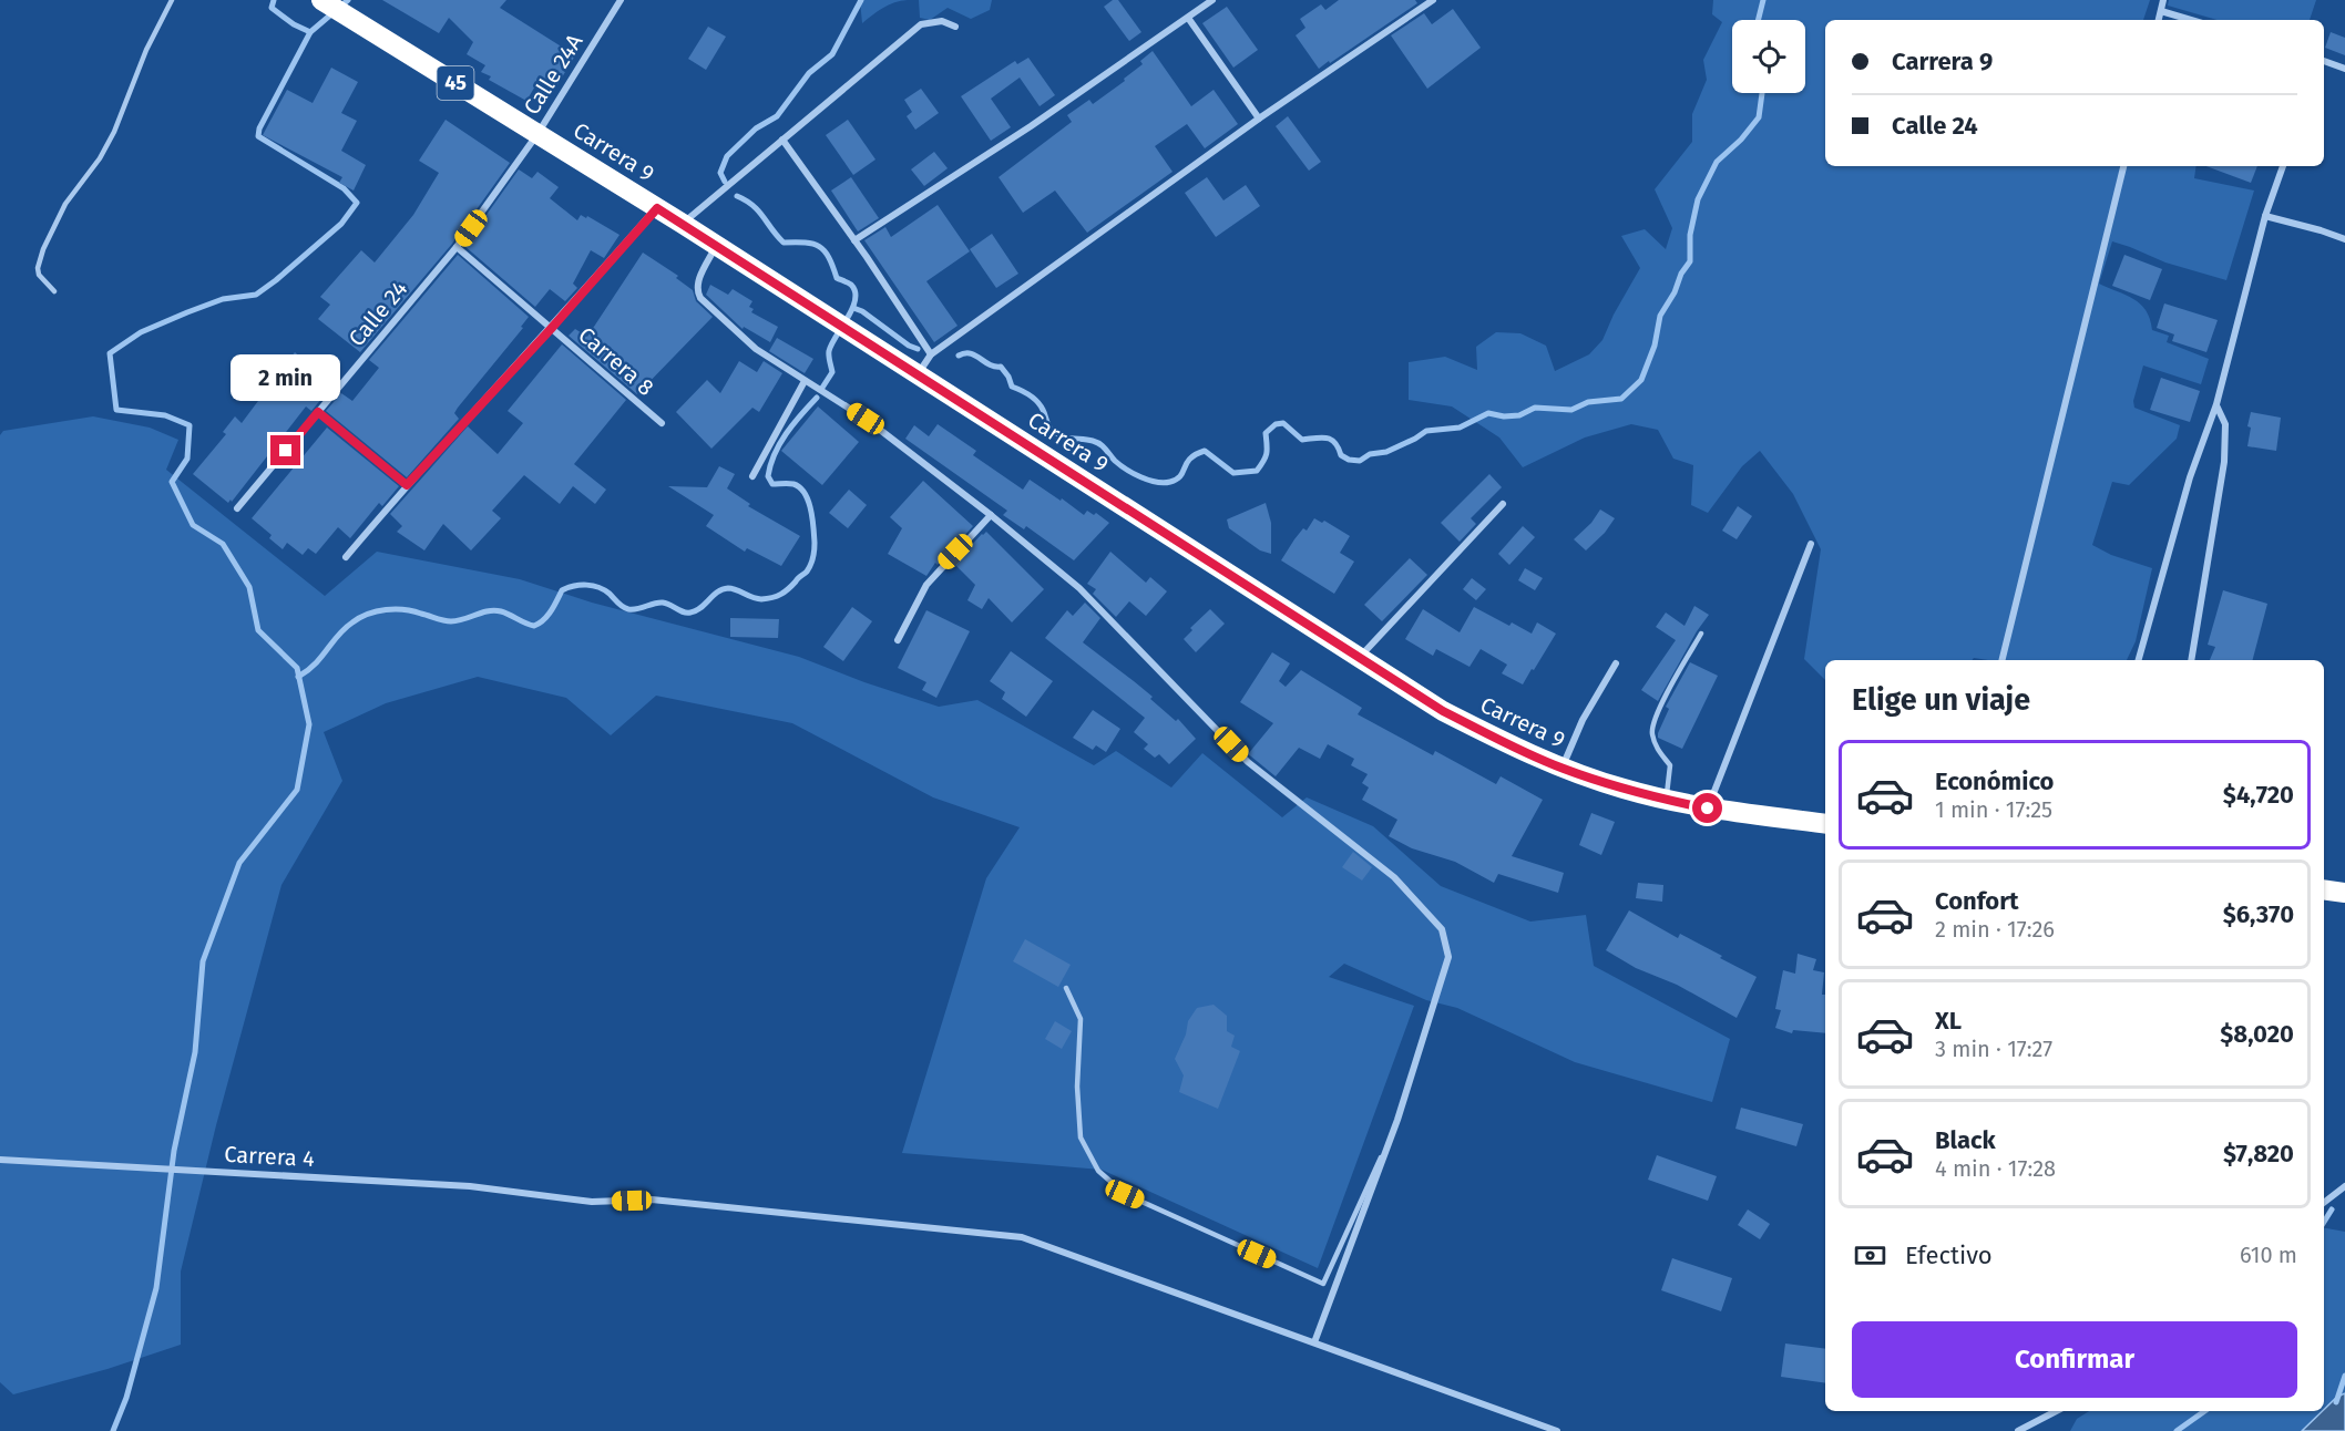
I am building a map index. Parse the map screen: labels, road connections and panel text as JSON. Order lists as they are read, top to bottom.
{
  "streets": {
    "highway": ["45", "Carrera 9"],
    "street": [
      "Calle 24A",
      "Calle 24",
      "Carrera 8",
      "Carrera 4"
    ]
  },
  "crossings": [
    ["Calle 24A", "Carrera 9"],
    ["Calle 24A", "Calle 24"],
    ["Carrera 9", "Calle 24"],
    ["Calle 24", "Carrera 8"]
  ],
  "page": {
    "banner": ["Carrera 9", "Calle 24"],
    "bubble": "2 min",
    "heading": "Elige un viaje",
    "list": [
      {
        "name": "Económico",
        "note": "1 min · 17:25",
        "value": "$4,720"
      },
      {
        "name": "Confort",
        "note": "2 min · 17:26",
        "value": "$6,370"
      },
      {
        "name": "XL",
        "note": "3 min · 17:27",
        "value": "$8,020"
      },
      {
        "name": "Black",
        "note": "4 min · 17:28",
        "value": "$7,820"
      }
    ],
    "pay": ["Efectivo", "610 m"],
    "buttons": "Confirmar"
  }
}
